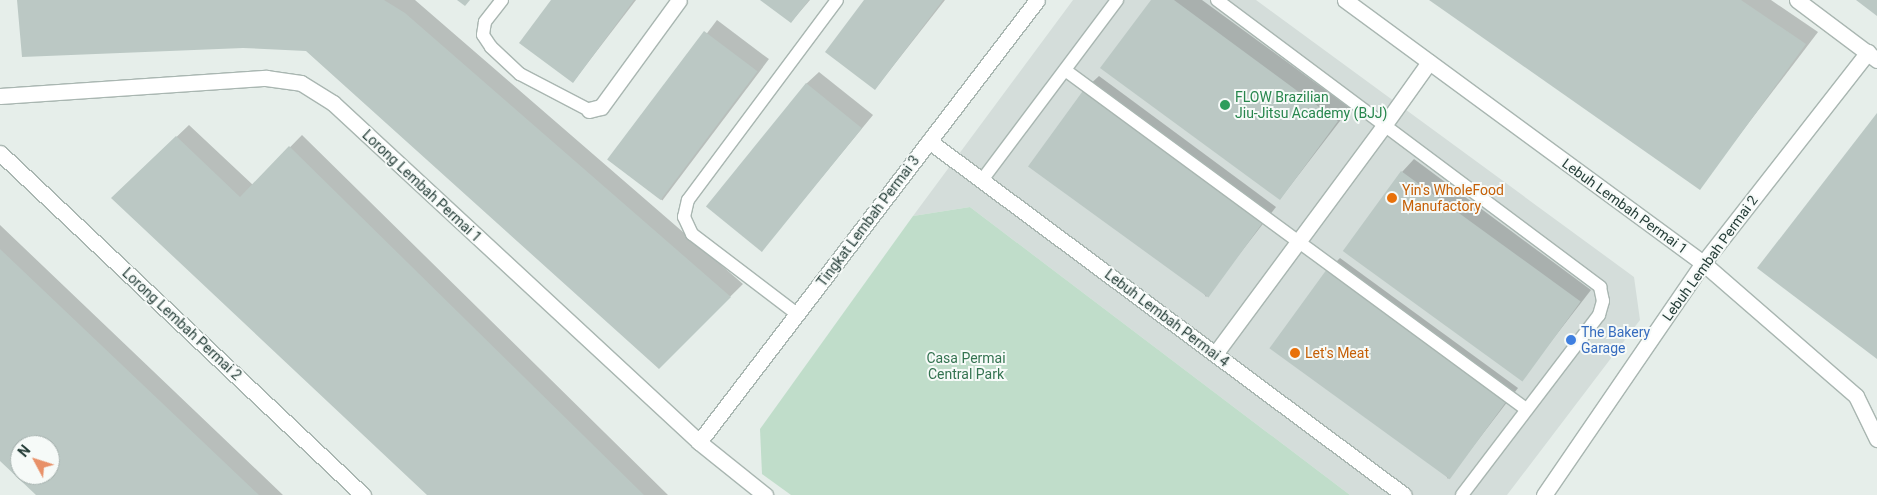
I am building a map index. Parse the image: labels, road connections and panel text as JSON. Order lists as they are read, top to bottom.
{
  "streets": {
    "street": [
      "Lorong Lembah Permai 1",
      "Lebuh Lembah Permai 1",
      "Tingkat Lembah Permai 3",
      "Lebuh Lembah Permai 2",
      "Lebuh Lembah Permai 4",
      "Lorong Lembah Permai 2"
    ]
  },
  "crossings": [
    ["Lorong Lembah Permai 1", "Tingkat Lembah Permai 3"],
    ["Lebuh Lembah Permai 1", "Lebuh Lembah Permai 2"],
    ["Tingkat Lembah Permai 3", "Lebuh Lembah Permai 4"]
  ],
  "parks": ["Casa Permai Central Park"],
  "places": [
    "FLOW Brazilian Jiu-Jitsu Academy (BJJ)",
    "Yin's WholeFood Manufactory",
    "The Bakery Garage",
    "Let's Meat"
  ],
  "north": "top left"
}
